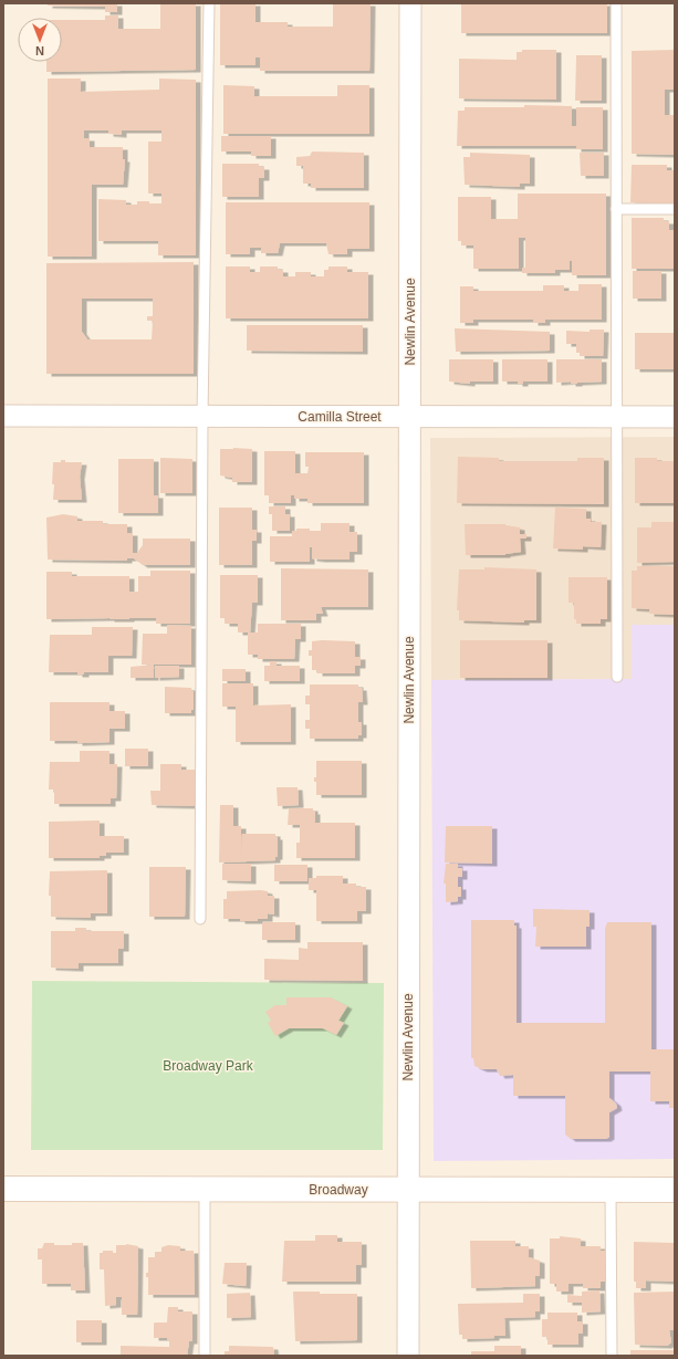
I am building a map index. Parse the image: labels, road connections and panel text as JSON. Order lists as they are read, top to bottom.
{
  "streets": {
    "street": ["Newlin Avenue", "Camilla Street", "Broadway"]
  },
  "crossings": [
    ["Newlin Avenue", "Camilla Street"],
    ["Newlin Avenue", "Broadway"]
  ],
  "parks": ["Broadway Park"],
  "north": "bottom"
}
